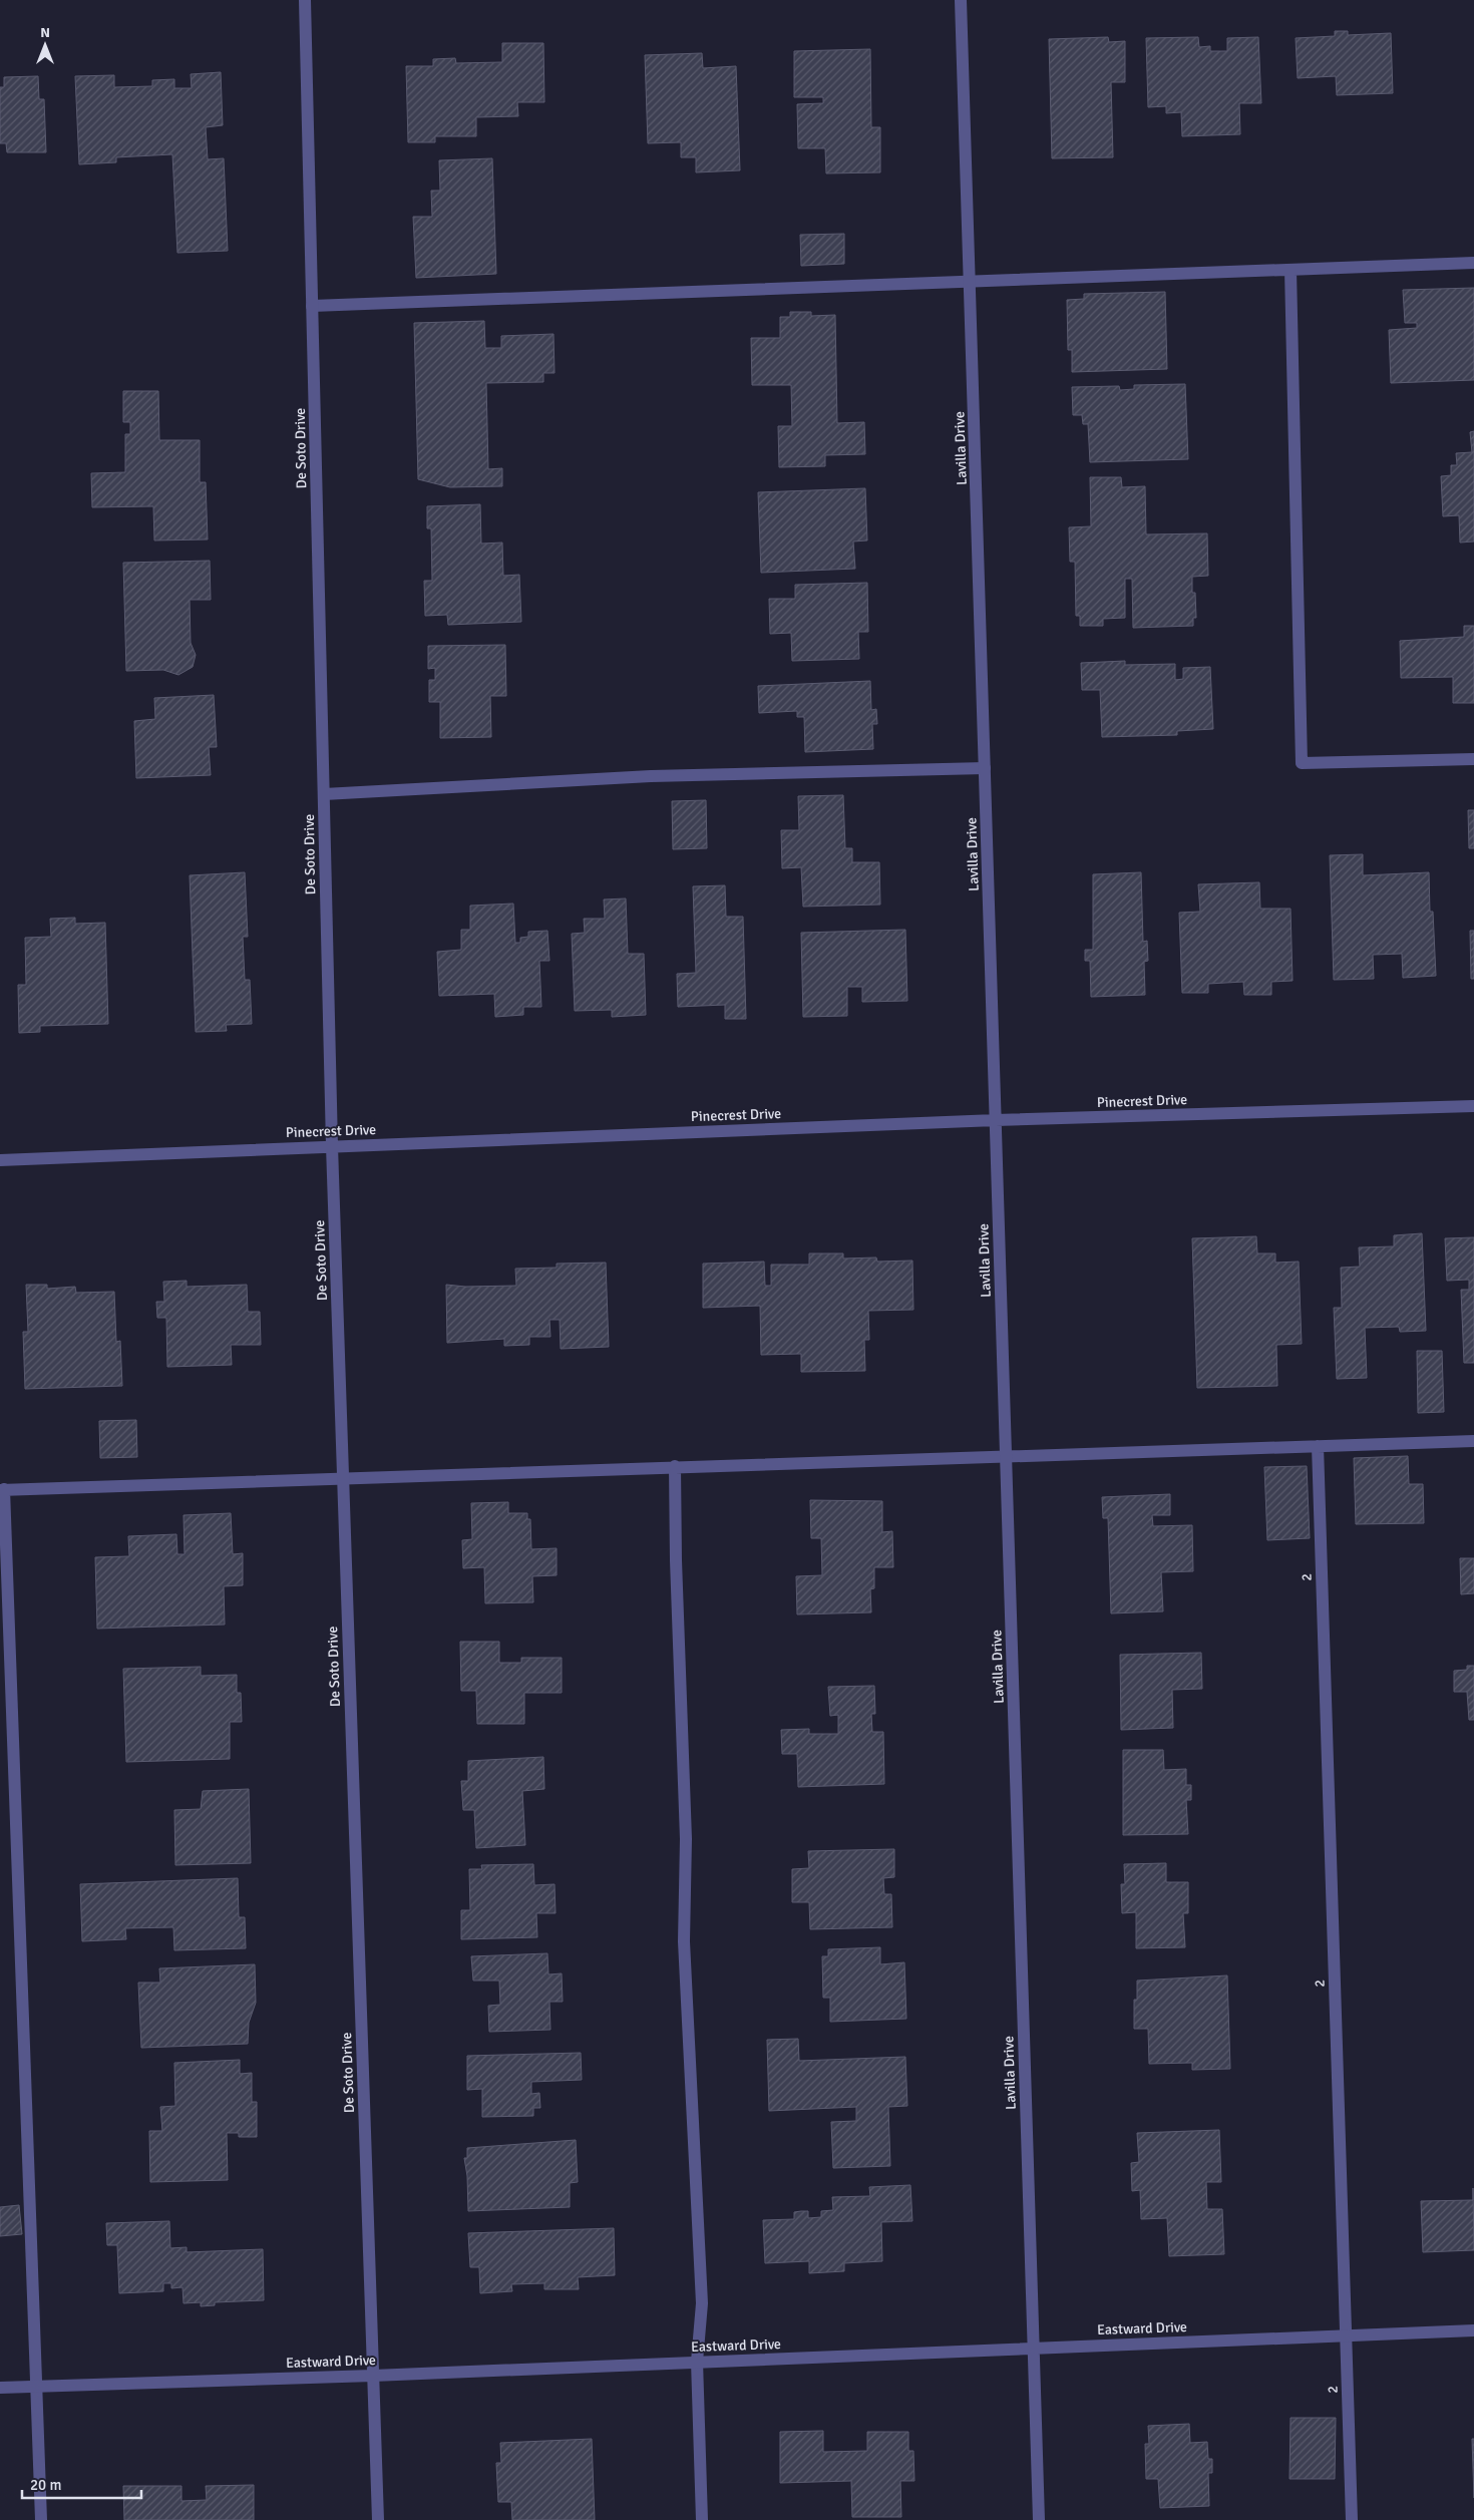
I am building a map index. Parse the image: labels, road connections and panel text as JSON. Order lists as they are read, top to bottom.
{
  "streets": {
    "street": [
      "De Soto Drive",
      "Lavilla Drive",
      "Pinecrest Drive",
      "2",
      "Eastward Drive"
    ]
  },
  "crossings": [
    ["De Soto Drive", "Pinecrest Drive"],
    ["De Soto Drive", "Eastward Drive"],
    ["Lavilla Drive", "Pinecrest Drive"],
    ["Lavilla Drive", "Eastward Drive"],
    ["2", "Eastward Drive"]
  ],
  "scale_bar": "20 m",
  "north": "top"
}
